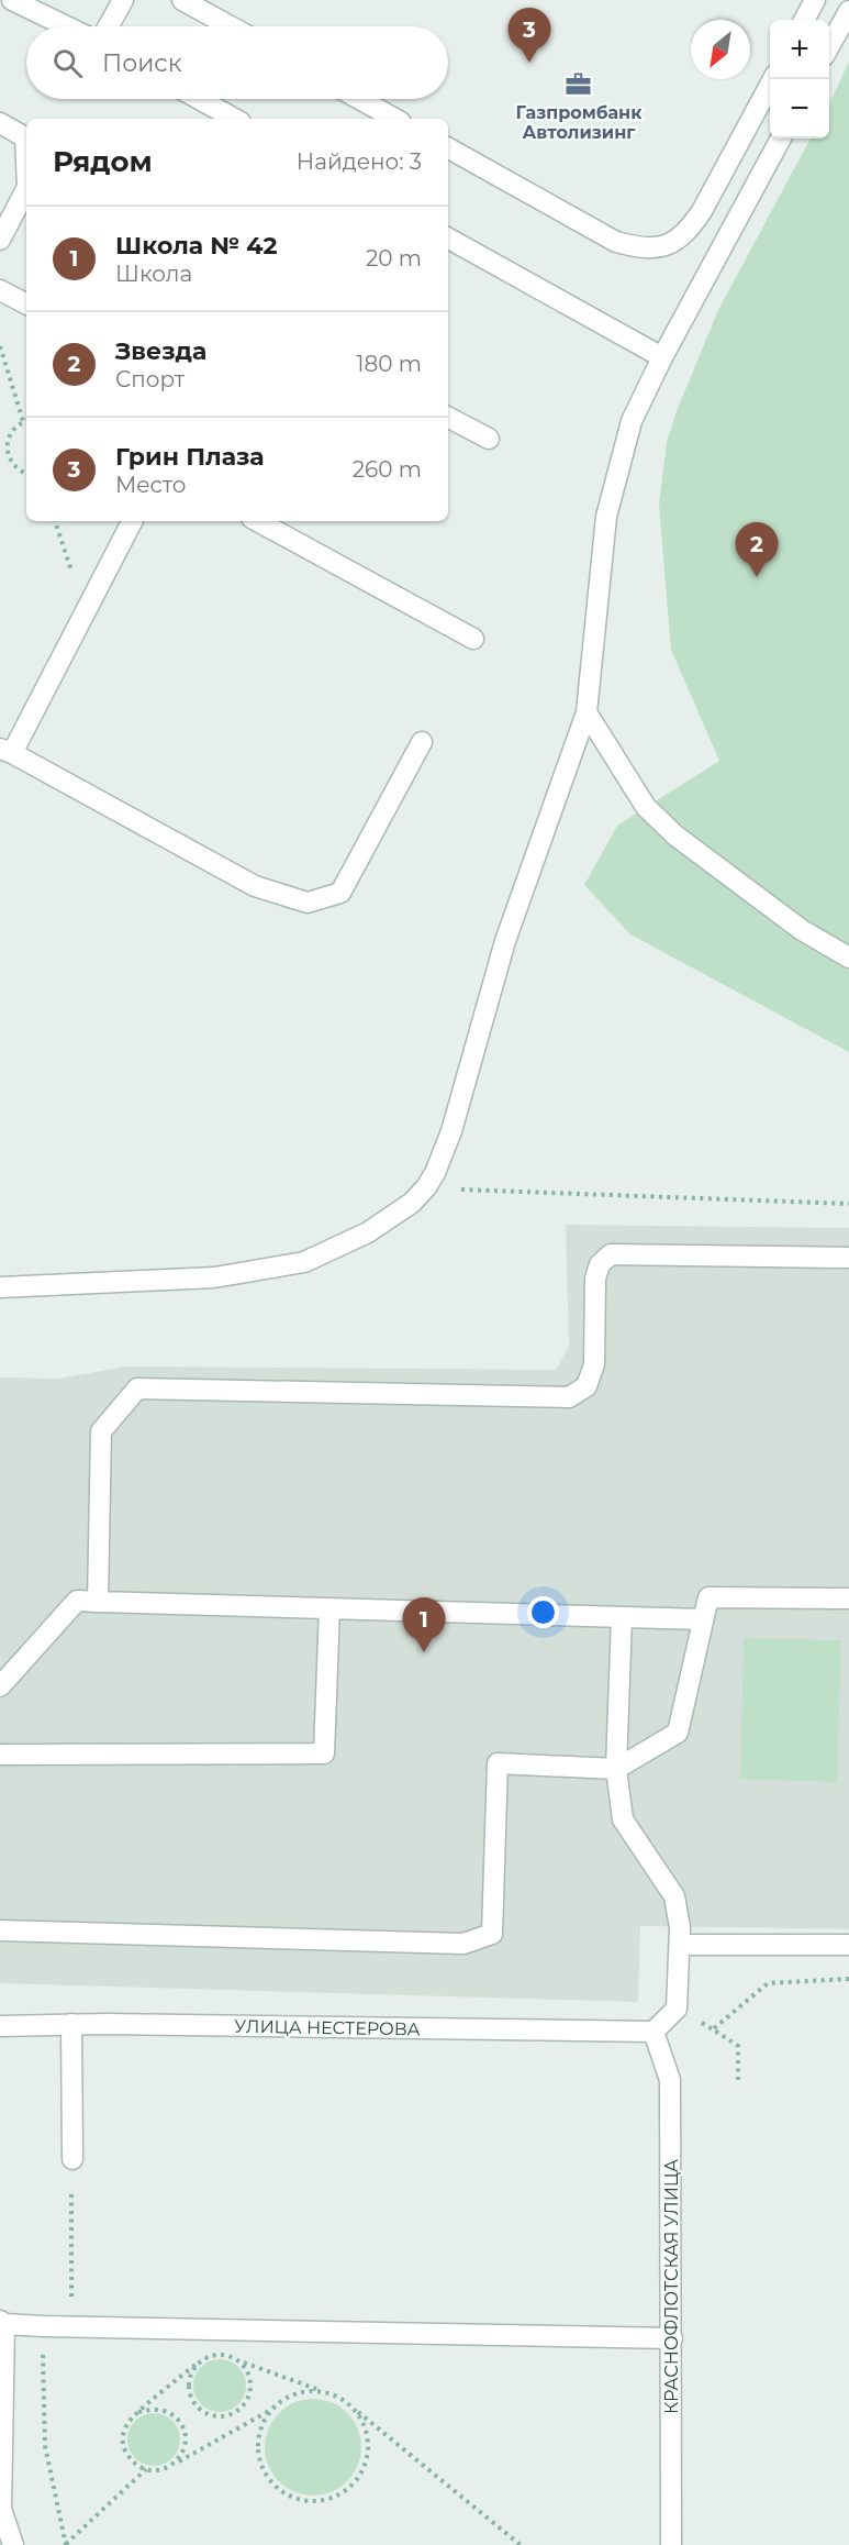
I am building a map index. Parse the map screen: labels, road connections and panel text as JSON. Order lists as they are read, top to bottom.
{
  "streets": {
    "street": ["УЛИЦА НЕСТЕРОВА", "КРАСНОФЛОТСКАЯ УЛИЦА"]
  },
  "crossings": [
    ["УЛИЦА НЕСТЕРОВА", "КРАСНОФЛОТСКАЯ УЛИЦА"]
  ],
  "places": {
    "office": ["Газпромбанк Автолизинг"]
  },
  "north": "bottom left",
  "page": {
    "pins": ["3", "2", "1"],
    "map_buttons": ["+", "−"],
    "search": "Поиск",
    "heading": ["Рядом", "Найдено: 3"],
    "list": [
      {
        "mark": "1",
        "name": "Школа № 42",
        "note": "Школа",
        "value": "20 m"
      },
      {
        "mark": "2",
        "name": "Звезда",
        "note": "Спорт",
        "value": "180 m"
      },
      {
        "mark": "3",
        "name": "Грин Плаза",
        "note": "Место",
        "value": "260 m"
      }
    ]
  }
}
